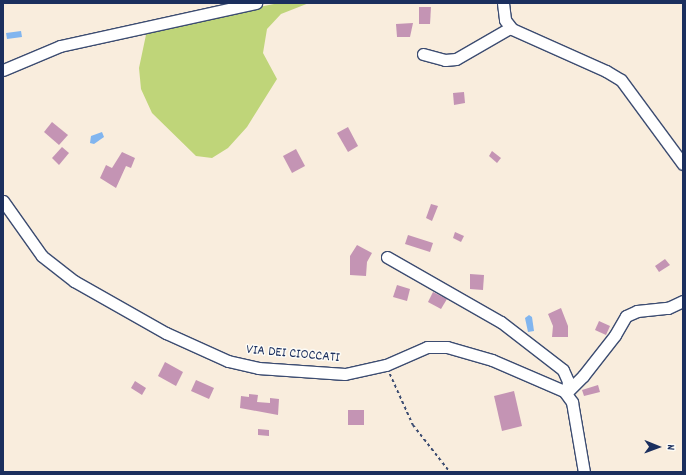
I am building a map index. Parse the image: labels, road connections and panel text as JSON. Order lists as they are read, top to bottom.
{
  "streets": {
    "street": ["VIA DEI CIOCCATI"]
  },
  "north": "right"
}
